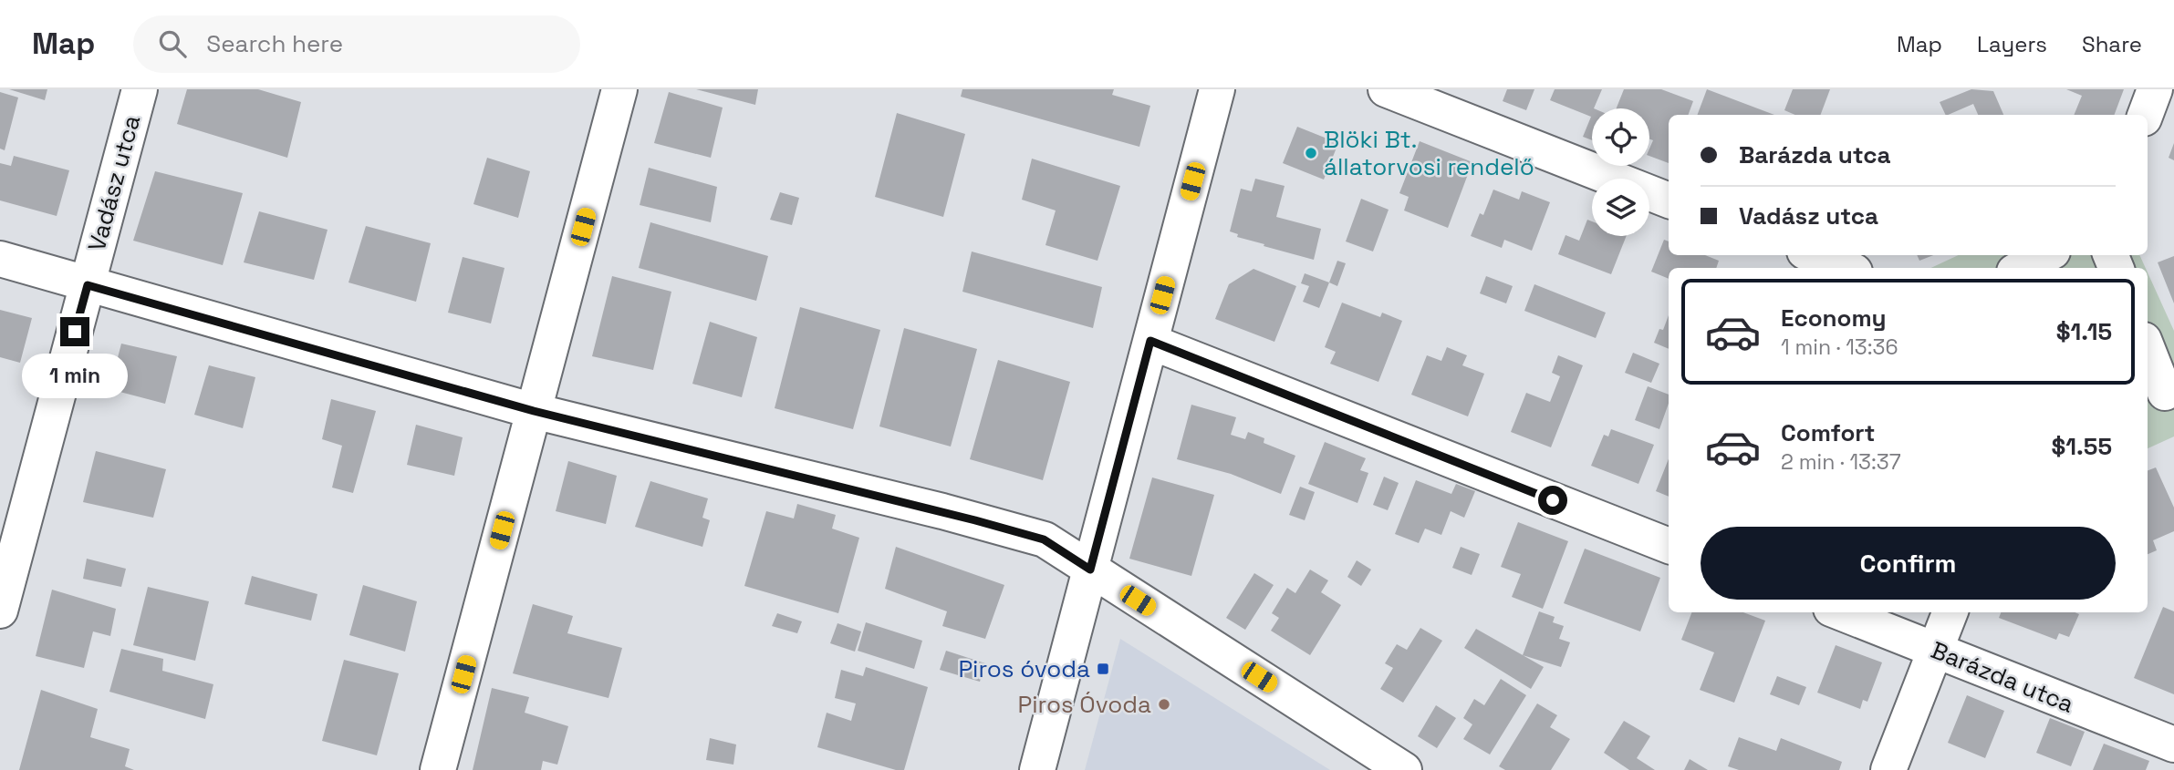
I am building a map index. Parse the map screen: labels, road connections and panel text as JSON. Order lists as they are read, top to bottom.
{
  "streets": {
    "street": ["Vadász utca", "Barázda utca"]
  },
  "places": {
    "other": ["Blöki Bt. állatorvosi rendelő", "Piros Óvoda"],
    "transit": ["Piros óvoda"]
  },
  "page": {
    "header": "Map",
    "search": "Search here",
    "nav": ["Map", "Layers", "Share"],
    "banner": ["Barázda utca", "Vadász utca"],
    "list": [
      {
        "name": "Economy",
        "note": "1 min · 13:36",
        "value": "$1.15"
      },
      {
        "name": "Comfort",
        "note": "2 min · 13:37",
        "value": "$1.55"
      }
    ],
    "bubble": "1 min",
    "buttons": "Confirm"
  }
}
